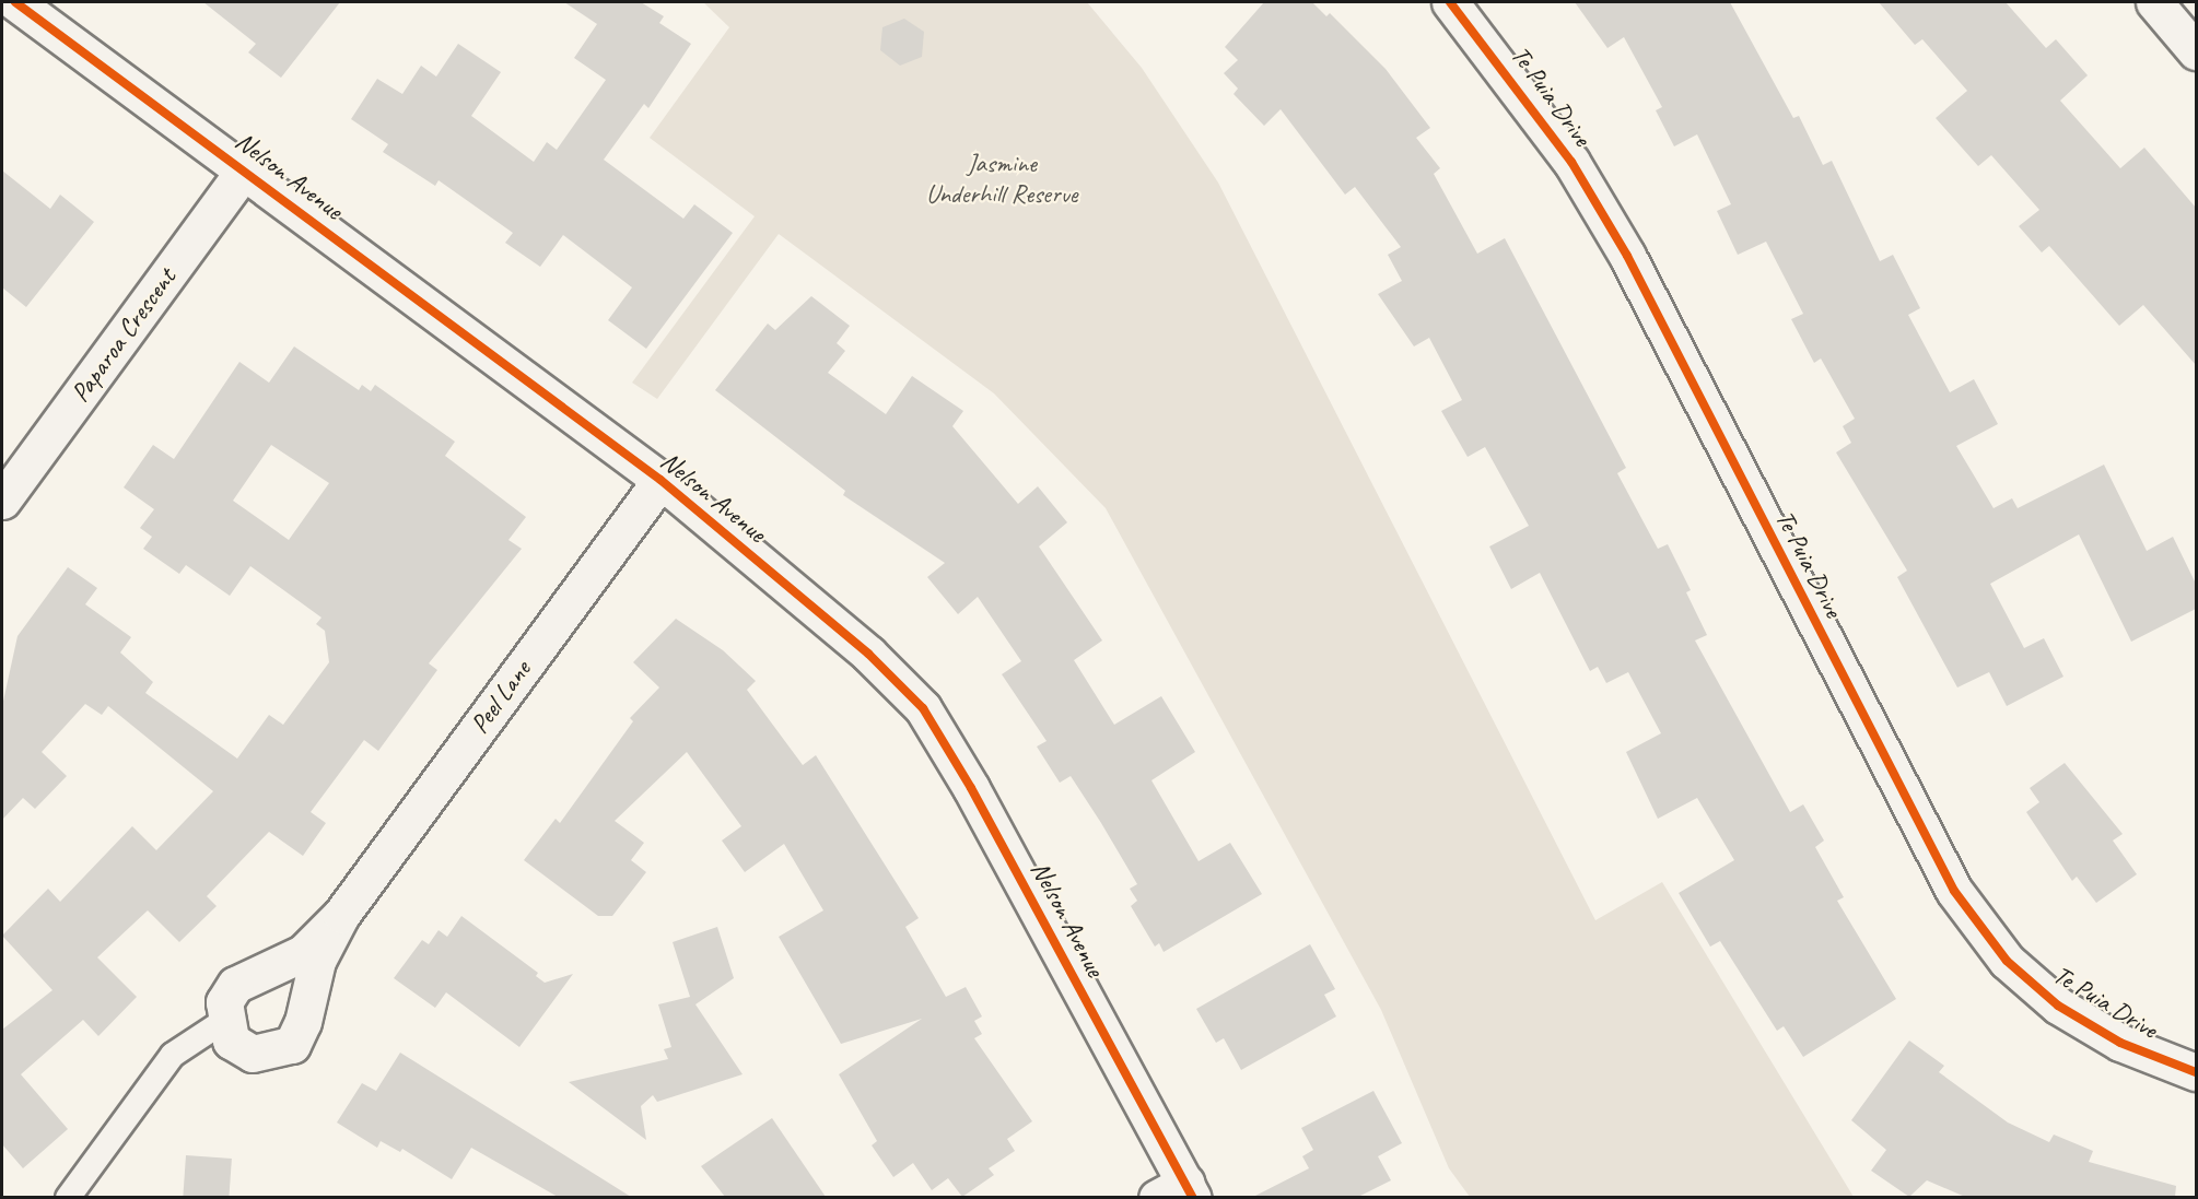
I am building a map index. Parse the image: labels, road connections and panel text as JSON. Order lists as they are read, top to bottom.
{
  "streets": {
    "street": [
      "Te Puia Drive",
      "Nelson Avenue",
      "Paparoa Crescent",
      "Peel Lane"
    ]
  },
  "crossings": [
    ["Nelson Avenue", "Paparoa Crescent"],
    ["Nelson Avenue", "Peel Lane"]
  ],
  "parks": ["Jasmine Underhill Reserve"]
}
